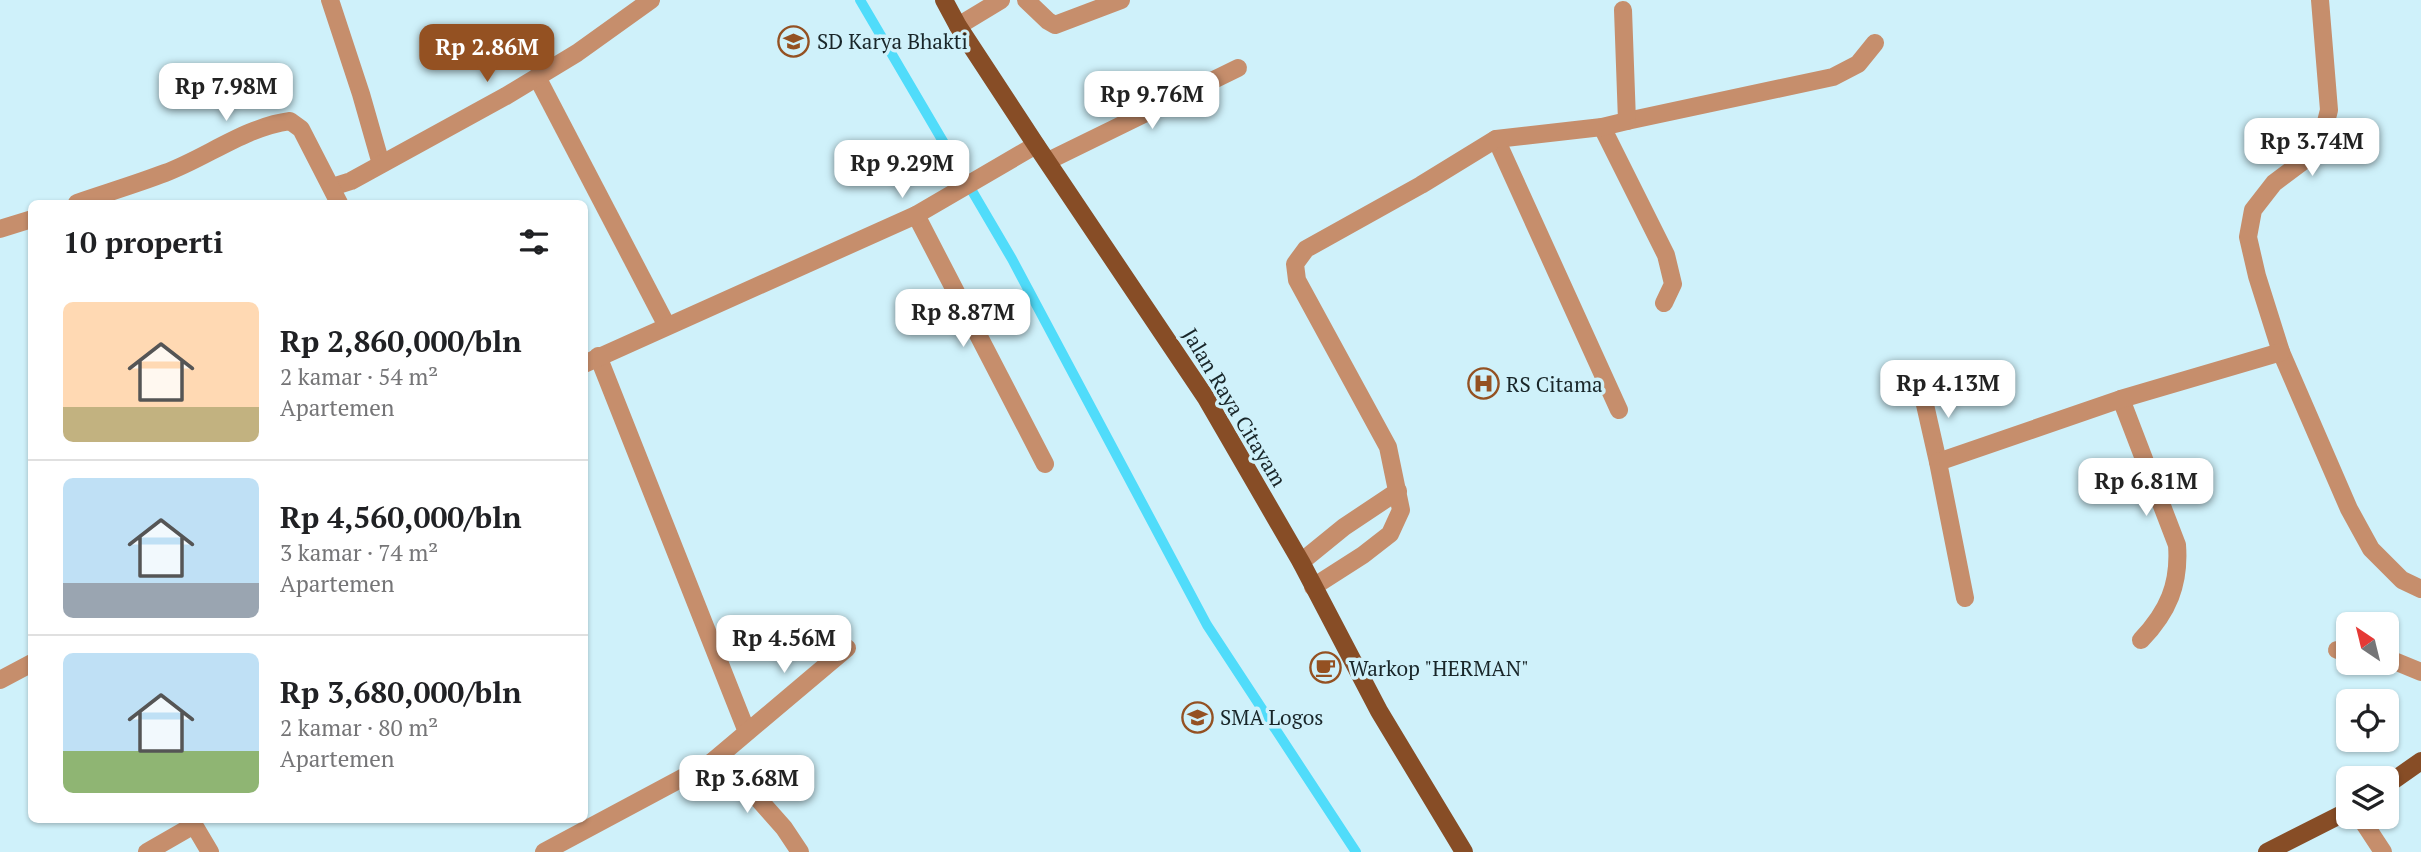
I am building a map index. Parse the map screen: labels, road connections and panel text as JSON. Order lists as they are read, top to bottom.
{
  "streets": {
    "main road": ["Jalan Raya Citayam"]
  },
  "places": {
    "school or university": ["SD Karya Bhakti", "SMA Logos"],
    "hospital": ["RS Citama"],
    "cafe": ["Warkop \"HERMAN\""]
  },
  "north": "top left",
  "page": {
    "price": [
      "Rp 2.86M",
      "Rp 7.98M",
      "Rp 9.76M",
      "Rp 3.74M",
      "Rp 9.29M",
      "Rp 8.87M",
      "Rp 4.13M",
      "Rp 6.81M",
      "Rp 4.56M",
      "Rp 3.68M"
    ],
    "heading": "10 properti",
    "list": [
      {
        "name": "Rp 2,860,000/bln",
        "note": "2 kamar · 54 m² · Apartemen"
      },
      {
        "name": "Rp 4,560,000/bln",
        "note": "3 kamar · 74 m² · Apartemen"
      },
      {
        "name": "Rp 3,680,000/bln",
        "note": "2 kamar · 80 m² · Apartemen"
      }
    ]
  }
}
